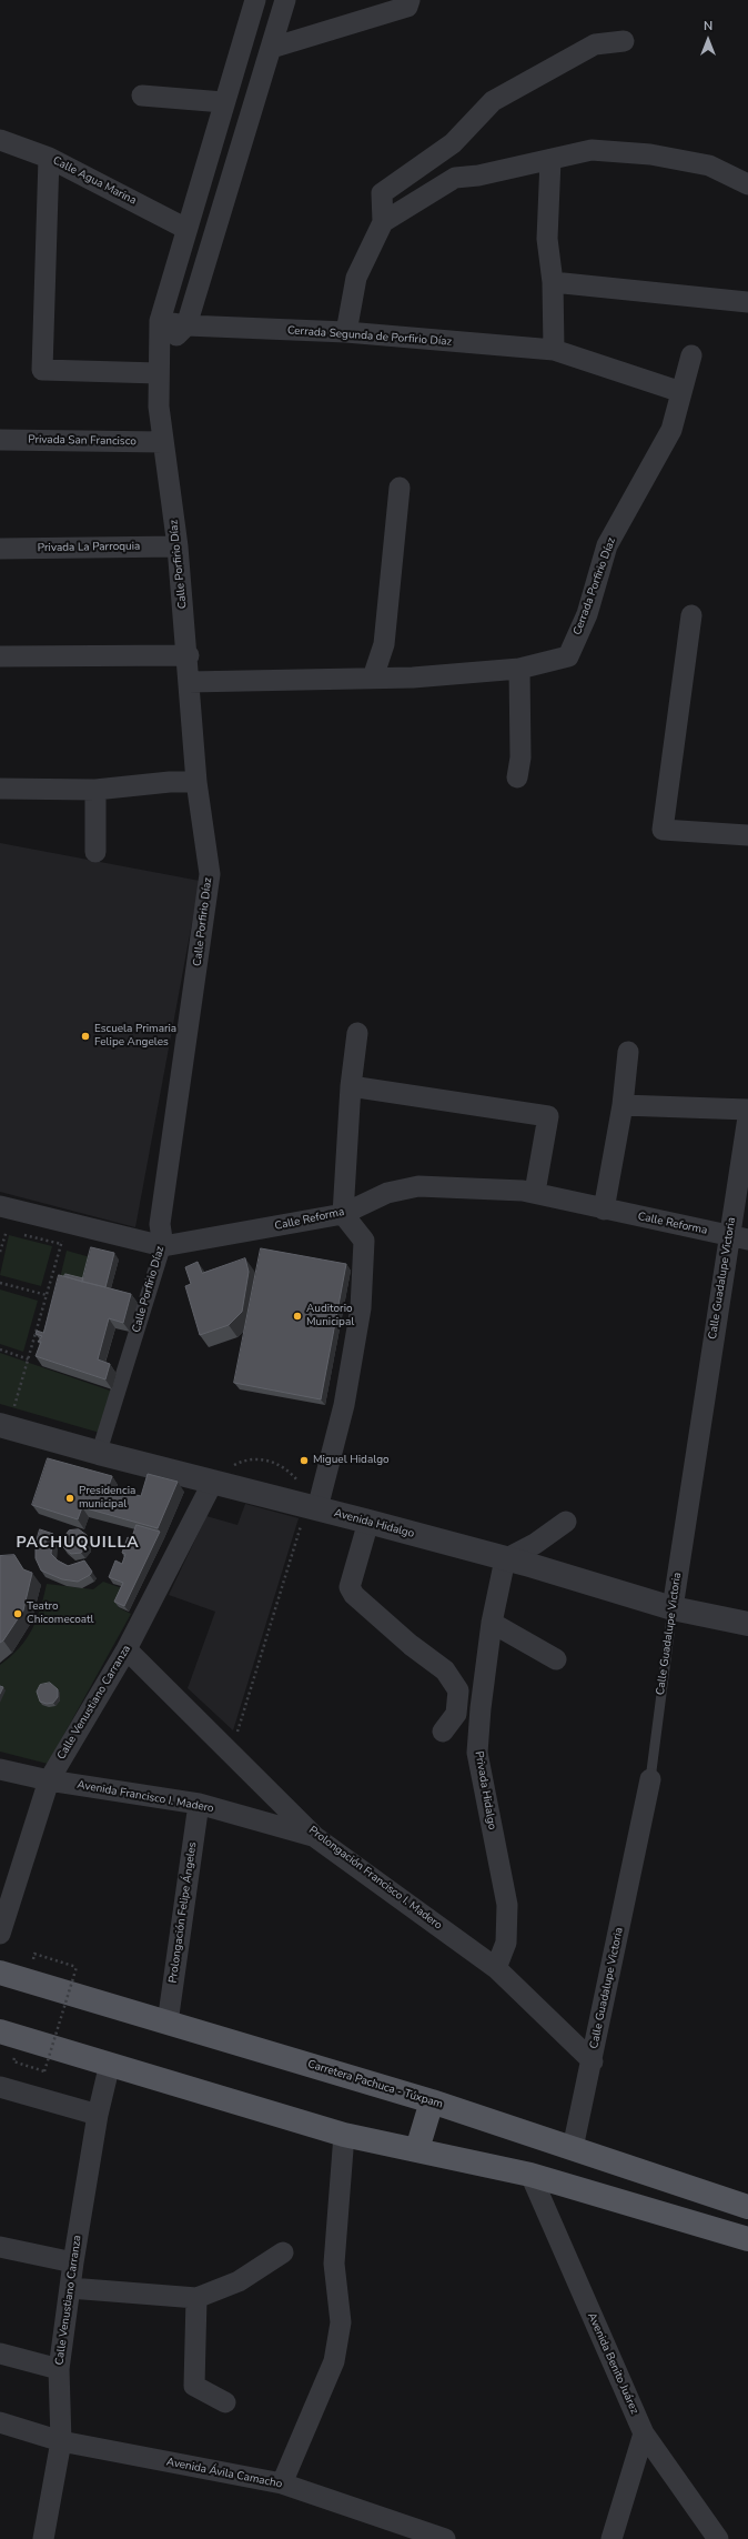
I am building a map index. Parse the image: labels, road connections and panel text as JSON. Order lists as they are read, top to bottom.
{
  "streets": {
    "main road": ["Carretera Pachuca - Túxpam"],
    "street": [
      "Calle Agua Marina",
      "Cerrada Segunda de Porfirio Díaz",
      "Privada San Francisco",
      "Privada La Parroquia",
      "Calle Porfirio Díaz",
      "Cerrada Porfirio Díaz",
      "Calle Reforma",
      "Calle Guadalupe Victoria",
      "Avenida Hidalgo",
      "Calle Venustiano Carranza",
      "Privada Hidalgo",
      "Avenida Francisco I. Madero",
      "Prolongación Francisco I. Madero",
      "Prolongación Felipe Ángeles",
      "Avenida Benito Juárez",
      "Avenida Ávila Camacho"
    ]
  },
  "crossings": [
    ["Calle Agua Marina", "Calle Porfirio Díaz"],
    ["Cerrada Segunda de Porfirio Díaz", "Calle Porfirio Díaz"],
    ["Privada San Francisco", "Calle Porfirio Díaz"],
    ["Privada La Parroquia", "Calle Porfirio Díaz"],
    ["Calle Porfirio Díaz", "Cerrada Porfirio Díaz"],
    ["Calle Porfirio Díaz", "Calle Reforma"],
    ["Calle Porfirio Díaz", "Avenida Hidalgo"],
    ["Calle Reforma", "Calle Guadalupe Victoria"],
    ["Calle Guadalupe Victoria", "Avenida Hidalgo"],
    ["Calle Guadalupe Victoria", "Prolongación Francisco I. Madero"],
    ["Calle Guadalupe Victoria", "Carretera Pachuca - Túxpam"],
    ["Avenida Hidalgo", "Calle Venustiano Carranza"],
    ["Avenida Hidalgo", "Privada Hidalgo"],
    ["Calle Venustiano Carranza", "Avenida Francisco I. Madero"],
    ["Calle Venustiano Carranza", "Prolongación Francisco I. Madero"],
    ["Calle Venustiano Carranza", "Avenida Ávila Camacho"],
    ["Privada Hidalgo", "Prolongación Francisco I. Madero"],
    ["Avenida Francisco I. Madero", "Prolongación Francisco I. Madero"],
    ["Avenida Francisco I. Madero", "Prolongación Felipe Ángeles"],
    ["Prolongación Felipe Ángeles", "Carretera Pachuca - Túxpam"]
  ],
  "districts": ["PACHUQUILLA"],
  "places": [
    "Escuela Primaria Felipe Angeles",
    "Auditorio Municipal",
    "Miguel Hidalgo",
    "Presidencia municipal",
    "Teatro Chicomecoatl"
  ],
  "north": "top"
}
